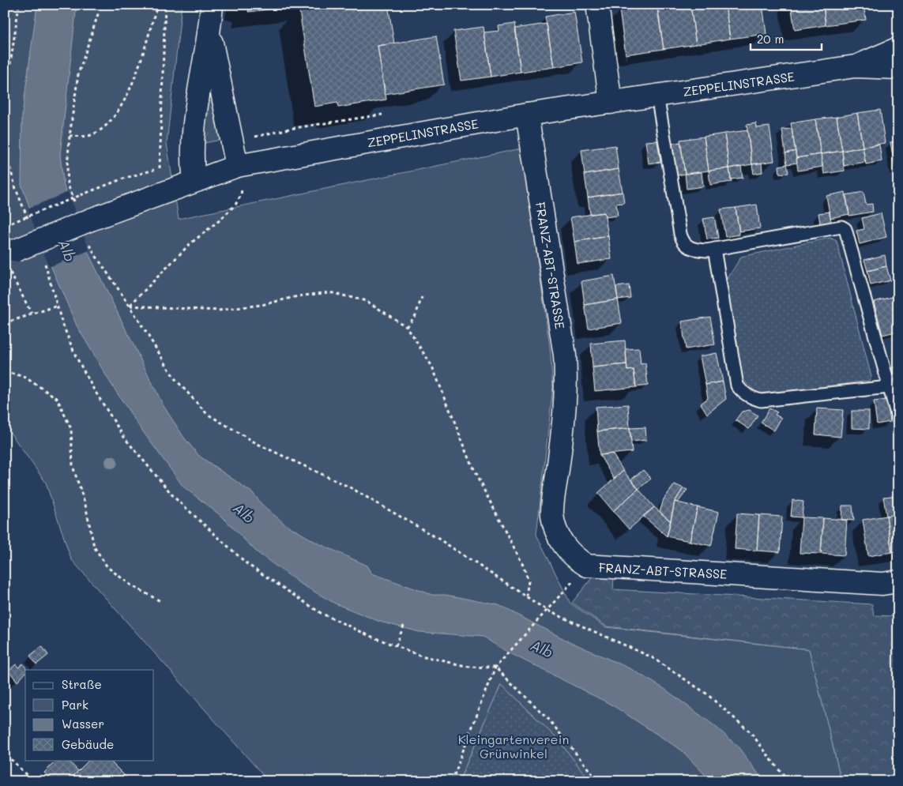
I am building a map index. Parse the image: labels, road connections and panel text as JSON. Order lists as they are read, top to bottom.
{
  "streets": {
    "street": ["ZEPPELINSTRASSE", "FRANZ-ABT-STRASSE"]
  },
  "crossings": [
    ["ZEPPELINSTRASSE", "FRANZ-ABT-STRASSE"]
  ],
  "water": ["Alb"],
  "parks": ["Kleingartenverein Grünwinkel"],
  "legend": [
    "Straße",
    "Park",
    "Wasser",
    "Gebäude"
  ],
  "scale_bar": "20 m"
}
